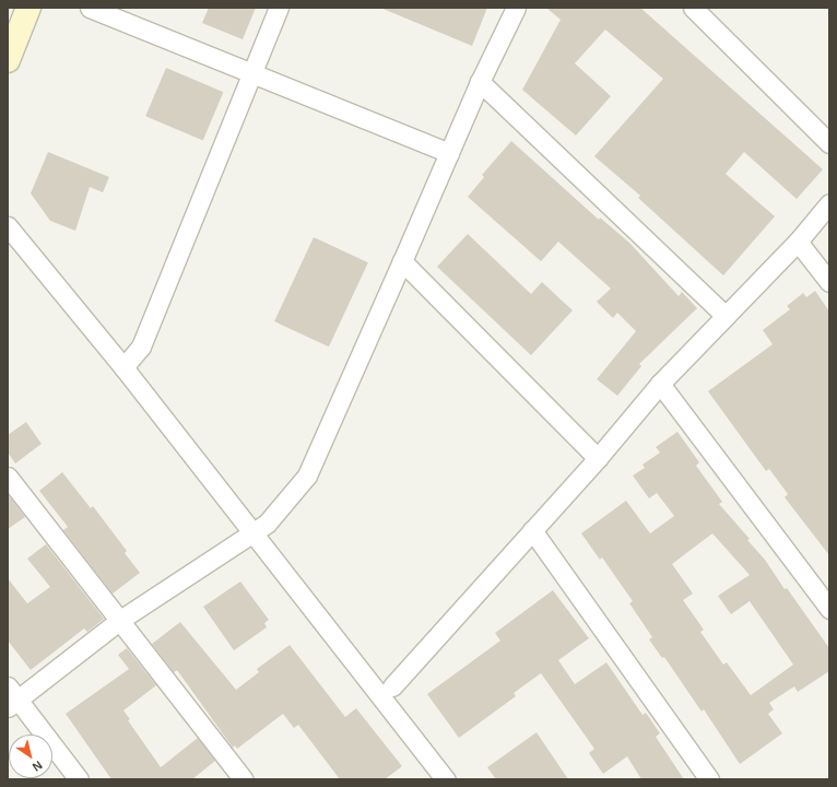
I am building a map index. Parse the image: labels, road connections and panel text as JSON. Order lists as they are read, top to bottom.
{
  "north": "bottom right"
}
